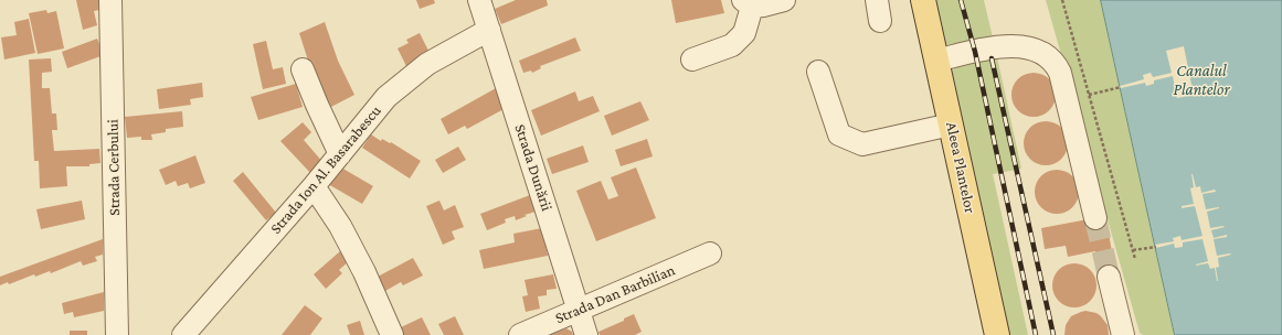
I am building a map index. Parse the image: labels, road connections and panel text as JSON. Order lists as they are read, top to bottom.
{
  "streets": {
    "main road": ["Aleea Plantelor"],
    "street": [
      "Strada Cerbului",
      "Strada Dunării",
      "Strada Ion Al. Basarabescu",
      "Strada Dan Barbilian"
    ]
  },
  "crossings": [
    ["Strada Dunării", "Strada Ion Al. Basarabescu"],
    ["Strada Dunării", "Strada Dan Barbilian"]
  ],
  "water": ["Canalul Plantelor"]
}
